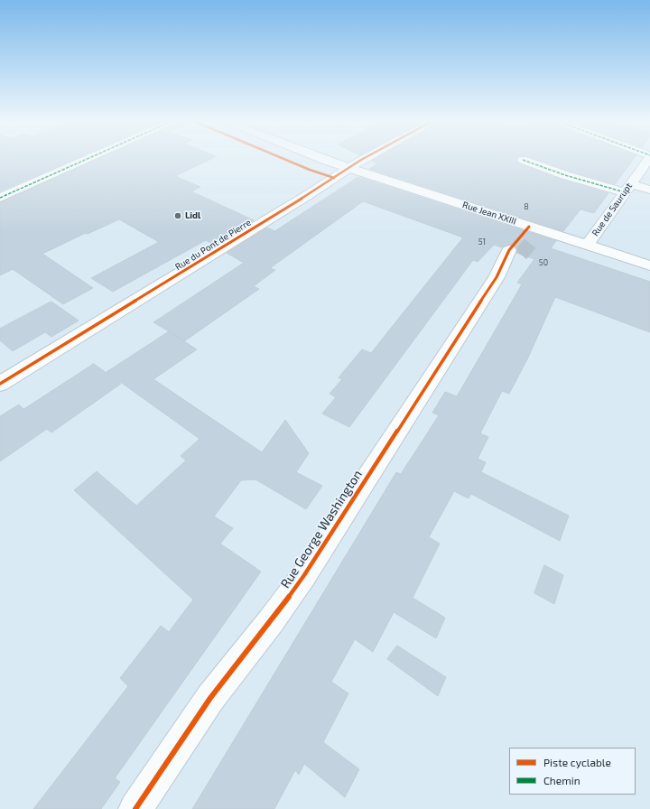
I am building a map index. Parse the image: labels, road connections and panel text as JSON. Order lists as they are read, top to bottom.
{
  "streets": {
    "street": [
      "Rue de Saurupt",
      "Rue Jean XXIII",
      "Rue du Pont de Pierre",
      "Rue George Washington"
    ]
  },
  "crossings": [
    ["Rue de Saurupt", "Rue Jean XXIII"],
    ["Rue Jean XXIII", "Rue du Pont de Pierre"]
  ],
  "places": ["Lidl"],
  "house_numbers": ["8", "51", "50"],
  "legend": ["Piste cyclable", "Chemin"]
}
